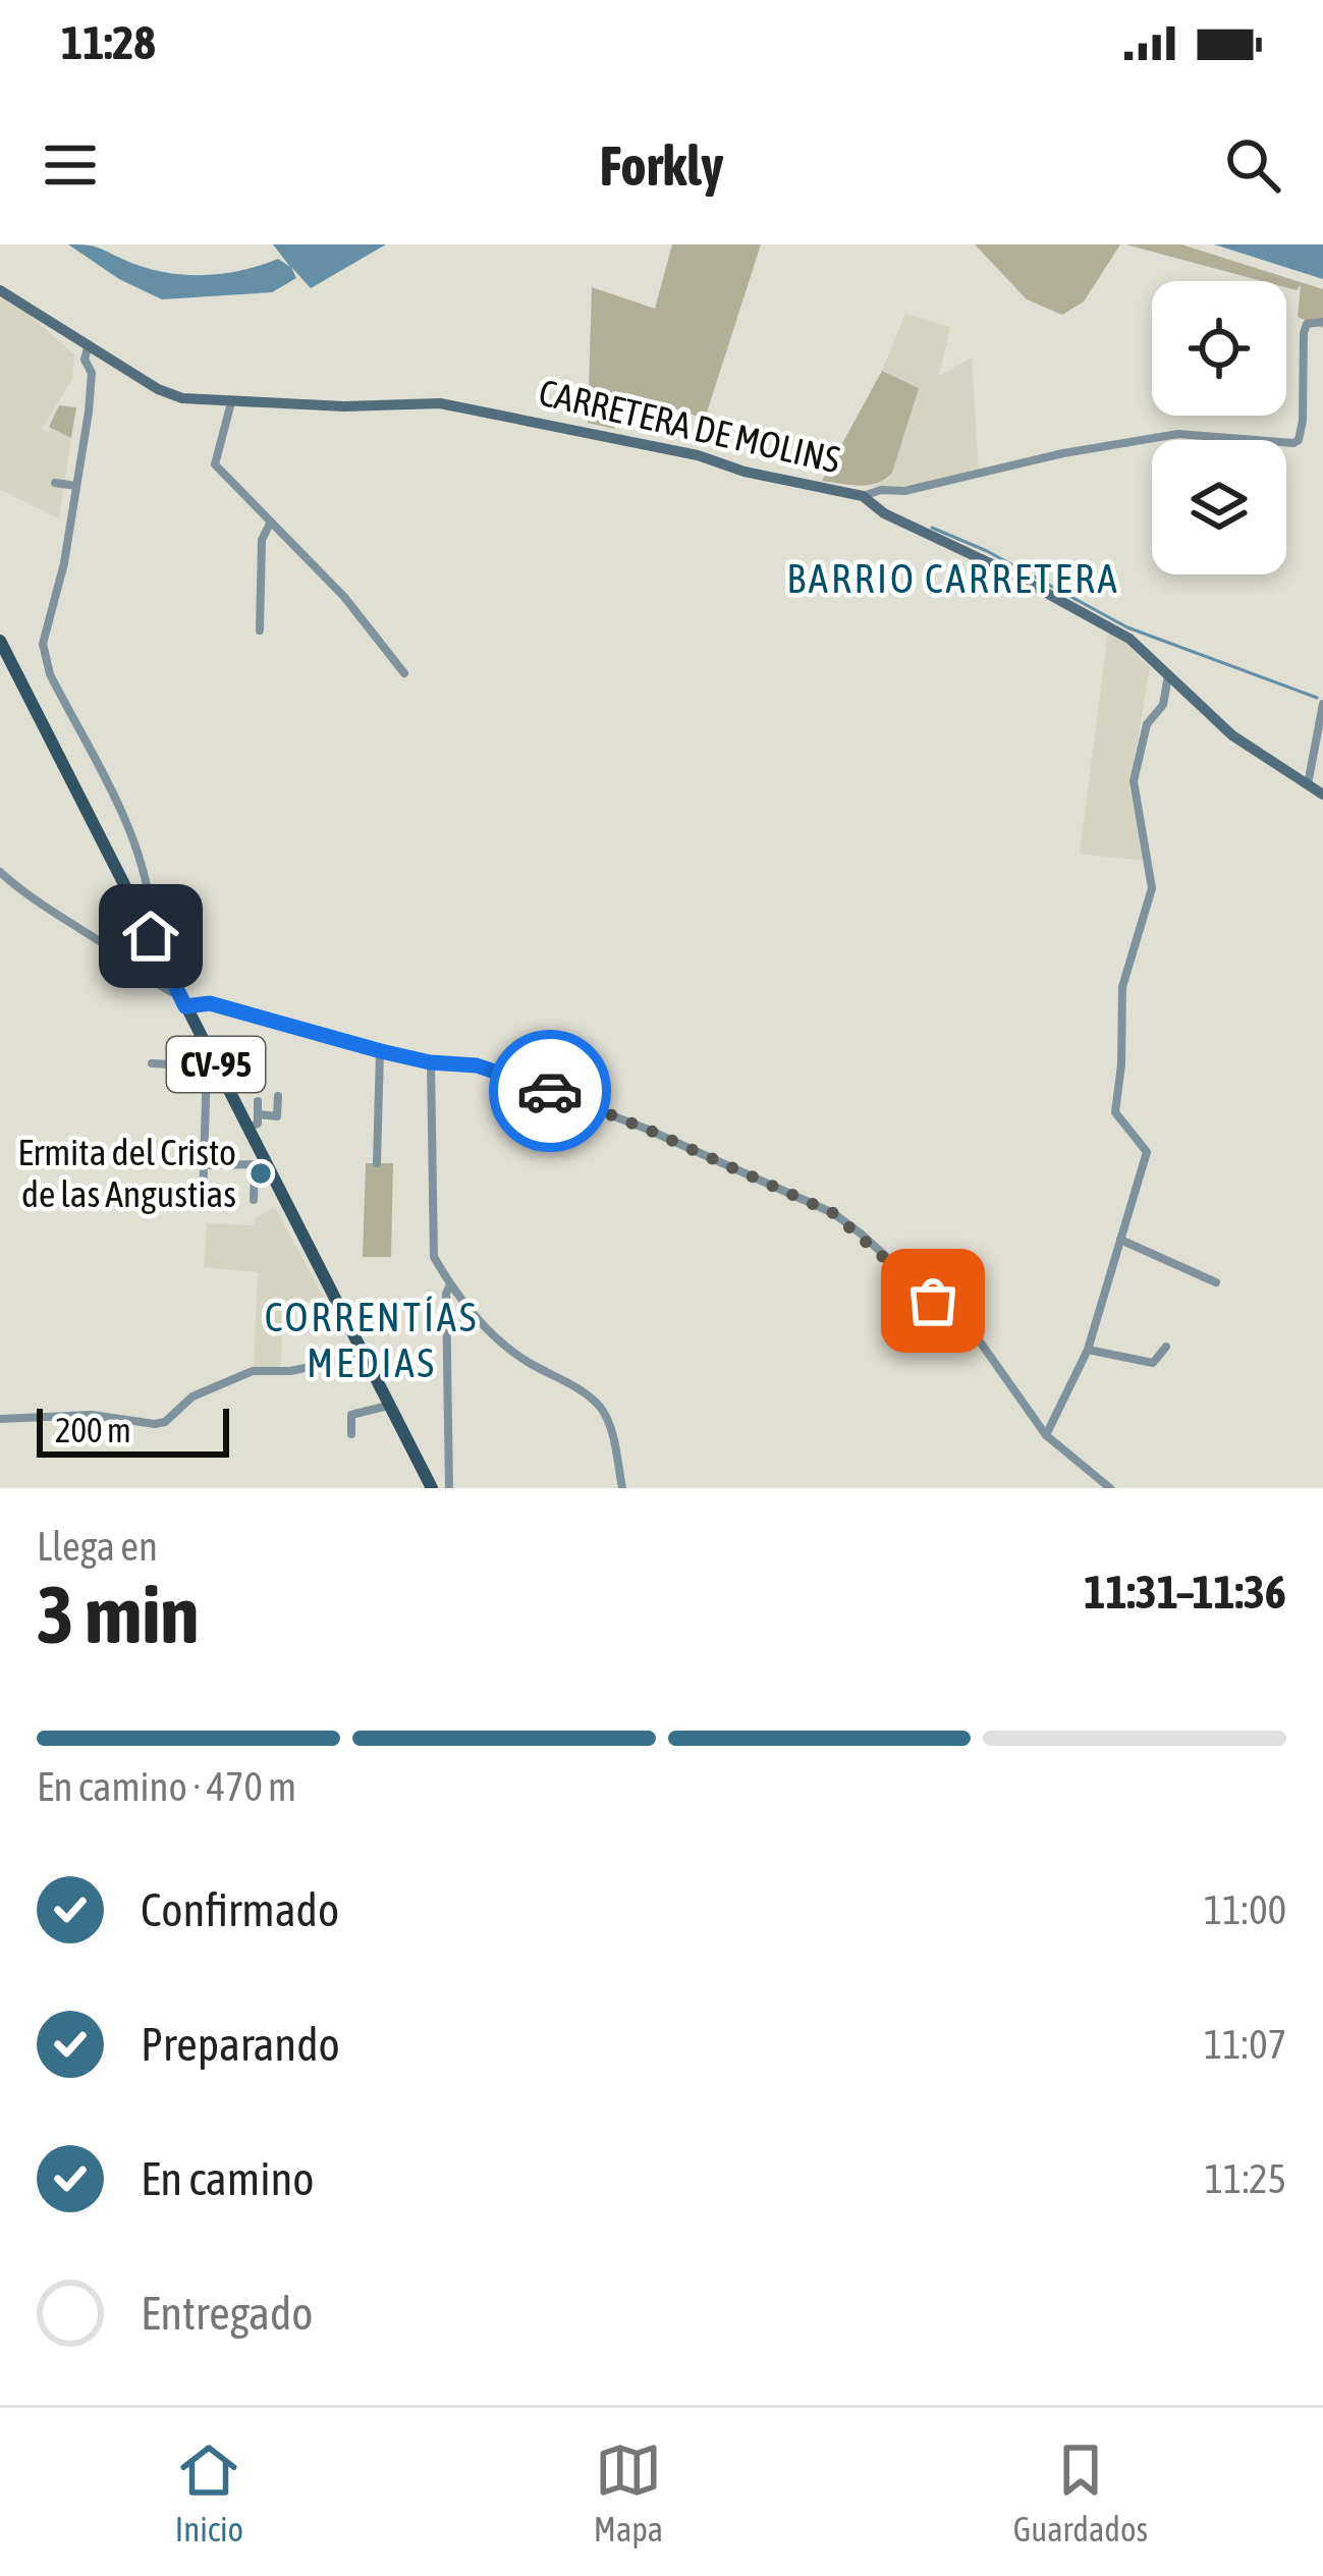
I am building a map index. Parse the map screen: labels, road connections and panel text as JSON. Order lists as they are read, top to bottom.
{
  "streets": {
    "main road": ["CV-95"],
    "street": ["CARRETERA DE MOLINS"]
  },
  "districts": ["BARRIO CARRETERA", "CORRENTÍAS MEDIAS"],
  "places": ["Ermita del Cristo de las Angustias"],
  "scale_bar": "200 m",
  "page": {
    "status": "11:28",
    "header": "Forkly",
    "scale": "200 m",
    "heading": ["3 min", "Llega en", "11:31–11:36"],
    "bar": "En camino · 470 m",
    "list": [
      ["Confirmado", "11:00"],
      ["Preparando", "11:07"],
      ["En camino", "11:25"],
      "Entregado"
    ],
    "tabs": ["Inicio", "Mapa", "Guardados"]
  }
}
